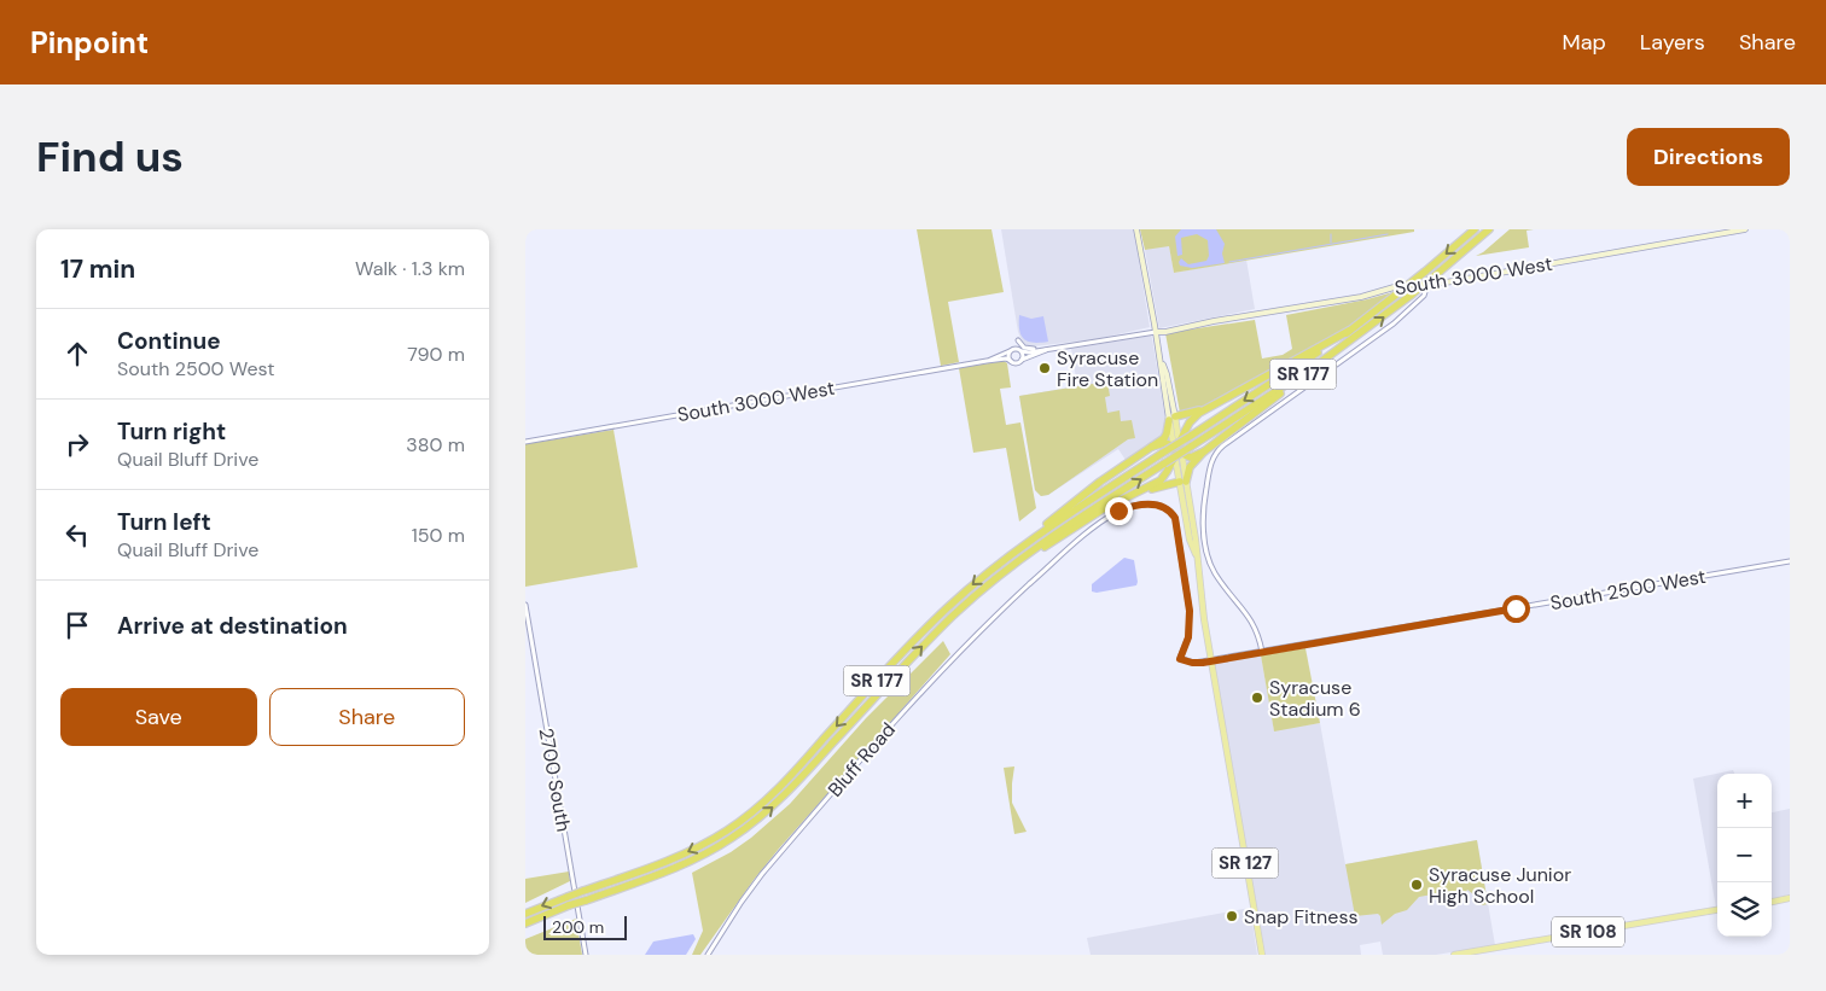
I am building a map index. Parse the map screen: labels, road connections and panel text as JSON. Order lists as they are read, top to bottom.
{
  "streets": {
    "highway": ["SR 177"],
    "main road": ["South 3000 West", "SR 127", "SR 108"],
    "street": ["South 2500 West", "Bluff Road", "2700 South"]
  },
  "crossings": [
    ["South 3000 West", "SR 127"],
    ["South 2500 West", "Bluff Road"],
    ["South 2500 West", "SR 127"]
  ],
  "places": [
    "Syracuse Fire Station",
    "Syracuse Stadium 6",
    "Syracuse Junior High School",
    "Snap Fitness"
  ],
  "scale_bar": "200 m",
  "page": {
    "header": "Pinpoint",
    "nav": ["Map", "Layers", "Share"],
    "buttons": [
      "Directions",
      ["Save", "Share"]
    ],
    "title": "Find us",
    "heading": ["17 min", "Walk · 1.3 km"],
    "list": [
      ["Continue", "South 2500 West", "790 m"],
      ["Turn right", "Quail Bluff Drive", "380 m"],
      ["Turn left", "Quail Bluff Drive", "150 m"],
      "Arrive at destination"
    ],
    "map_buttons": ["+", "−"],
    "scale": "200 m"
  }
}
